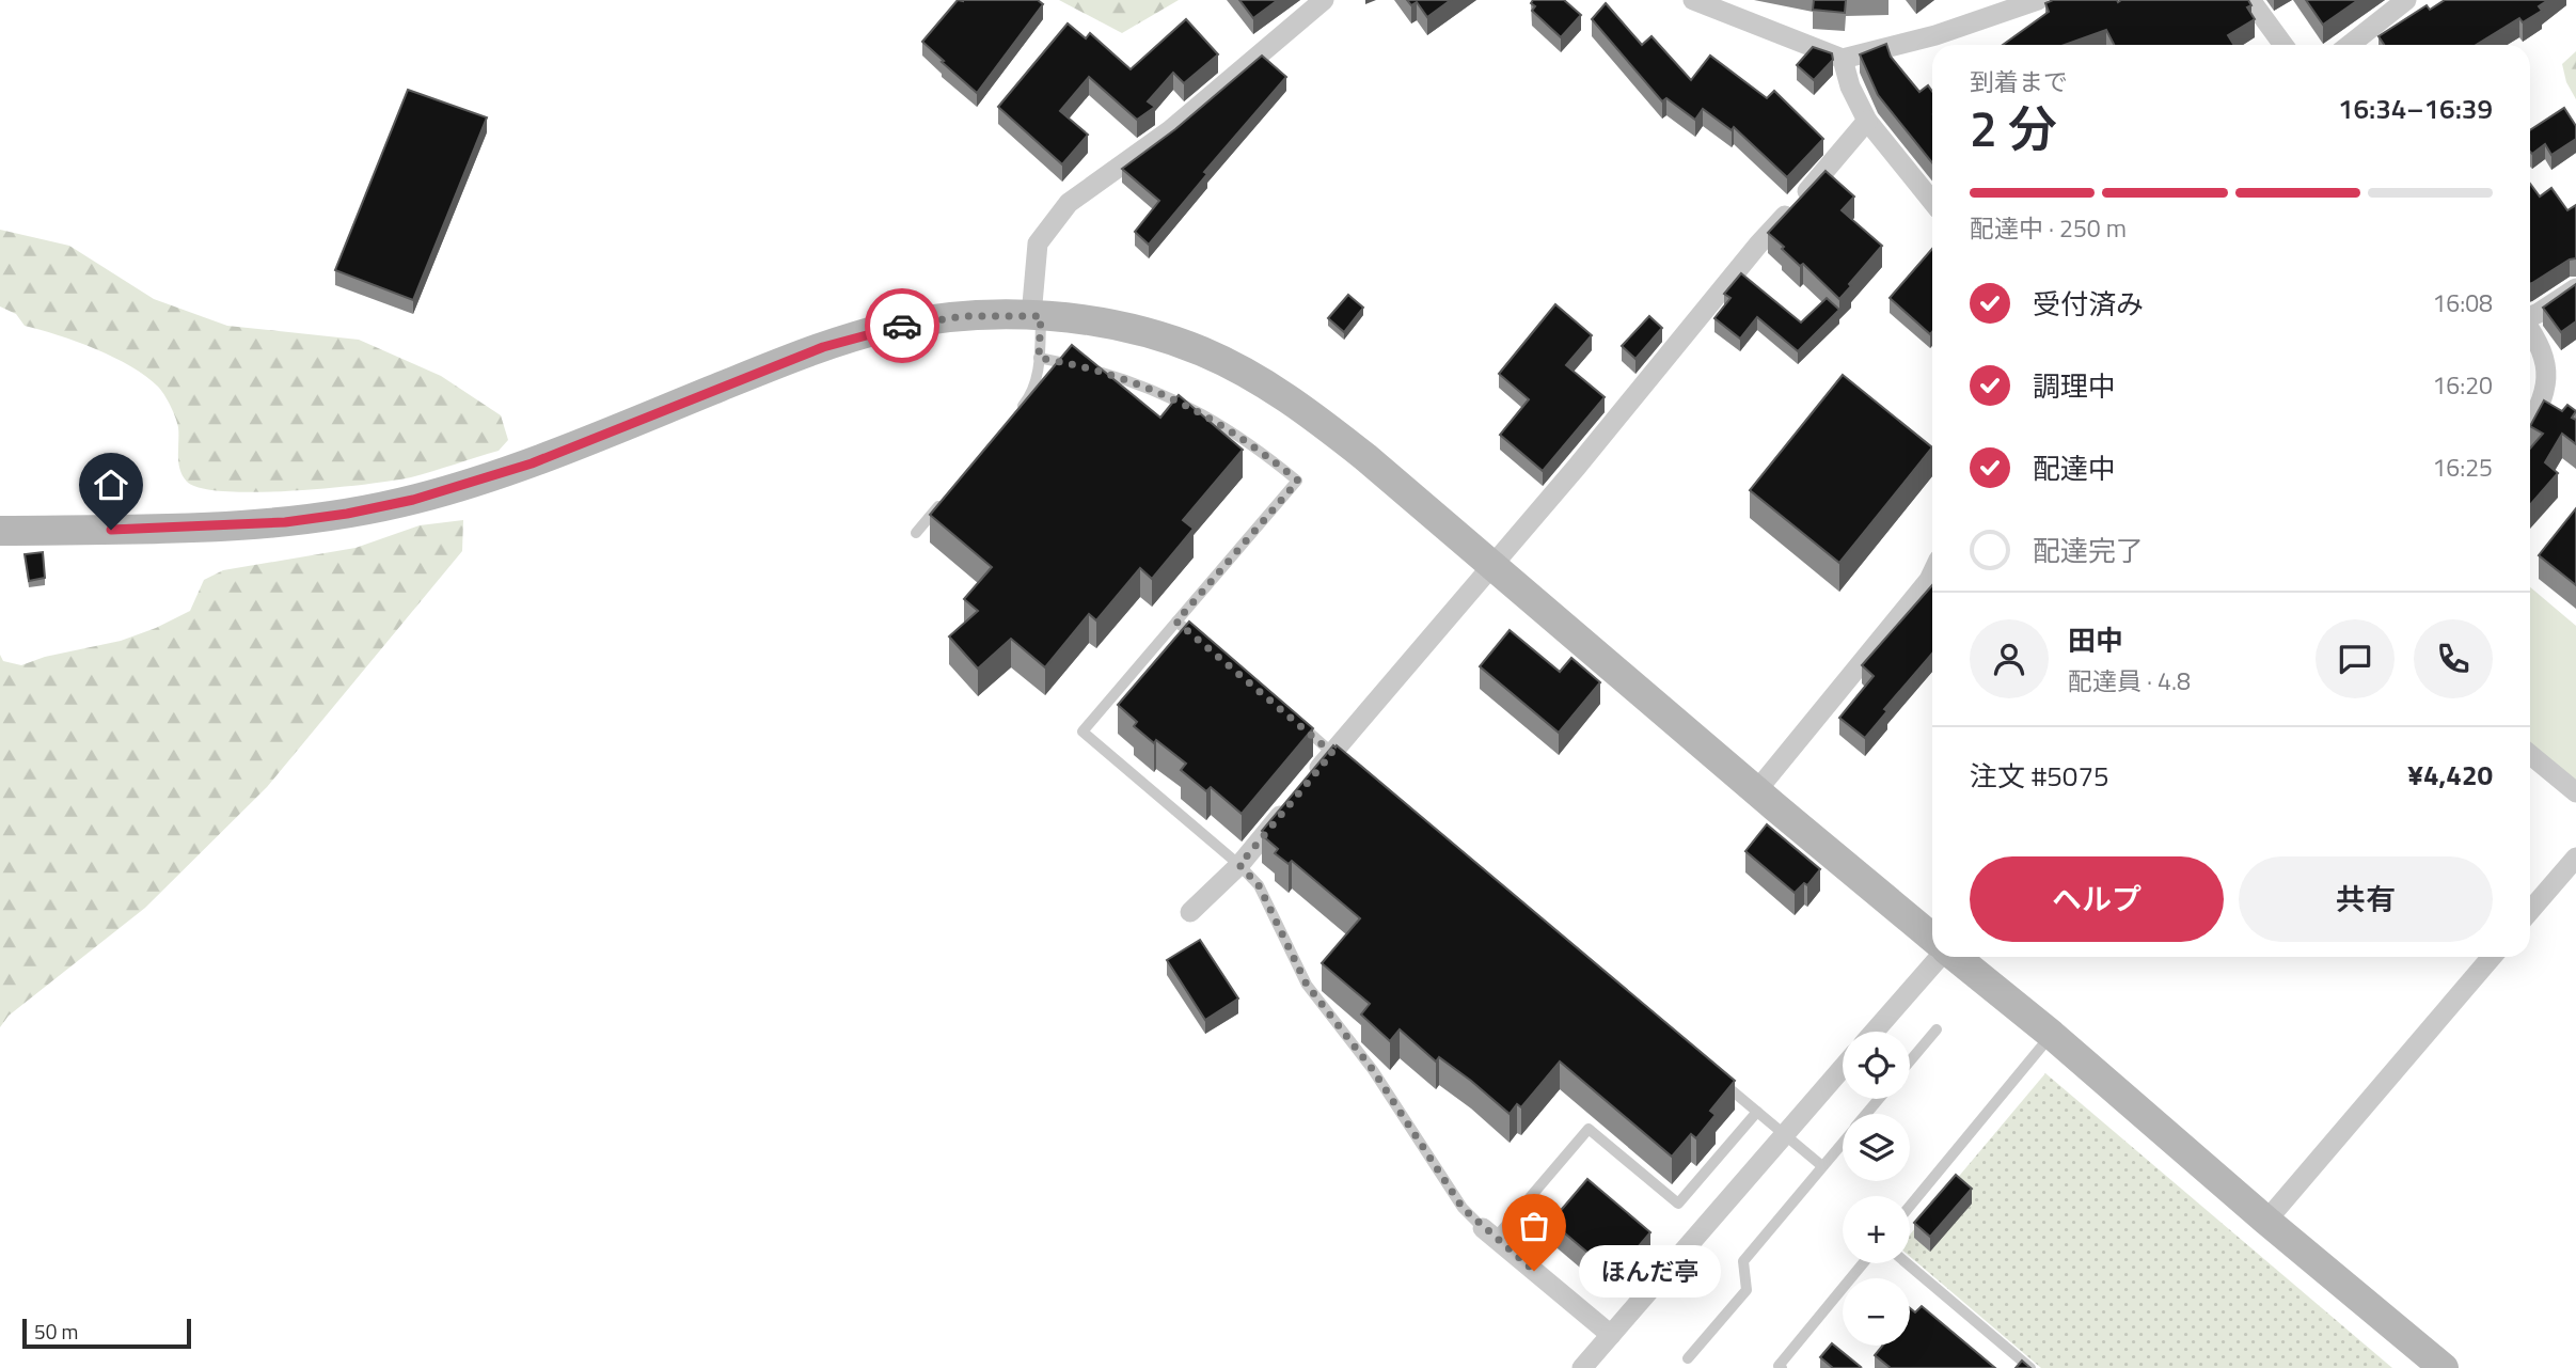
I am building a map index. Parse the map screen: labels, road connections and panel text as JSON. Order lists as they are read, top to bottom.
{
  "places": ["ほんだ亭"],
  "scale_bar": "50 m",
  "page": {
    "heading": ["2 分", "到着まで", "16:34–16:39"],
    "panel": [
      "田中",
      "配達員 · 4.8",
      "注文 #5075",
      "¥4,420"
    ],
    "bar": "配達中 · 250 m",
    "list": [
      ["受付済み", "16:08"],
      ["調理中", "16:20"],
      ["配達中", "16:25"],
      "配達完了"
    ],
    "buttons": ["ヘルプ", "共有"],
    "map_buttons": ["+", "−"],
    "bubble": "ほんだ亭",
    "scale": "50 m"
  }
}
